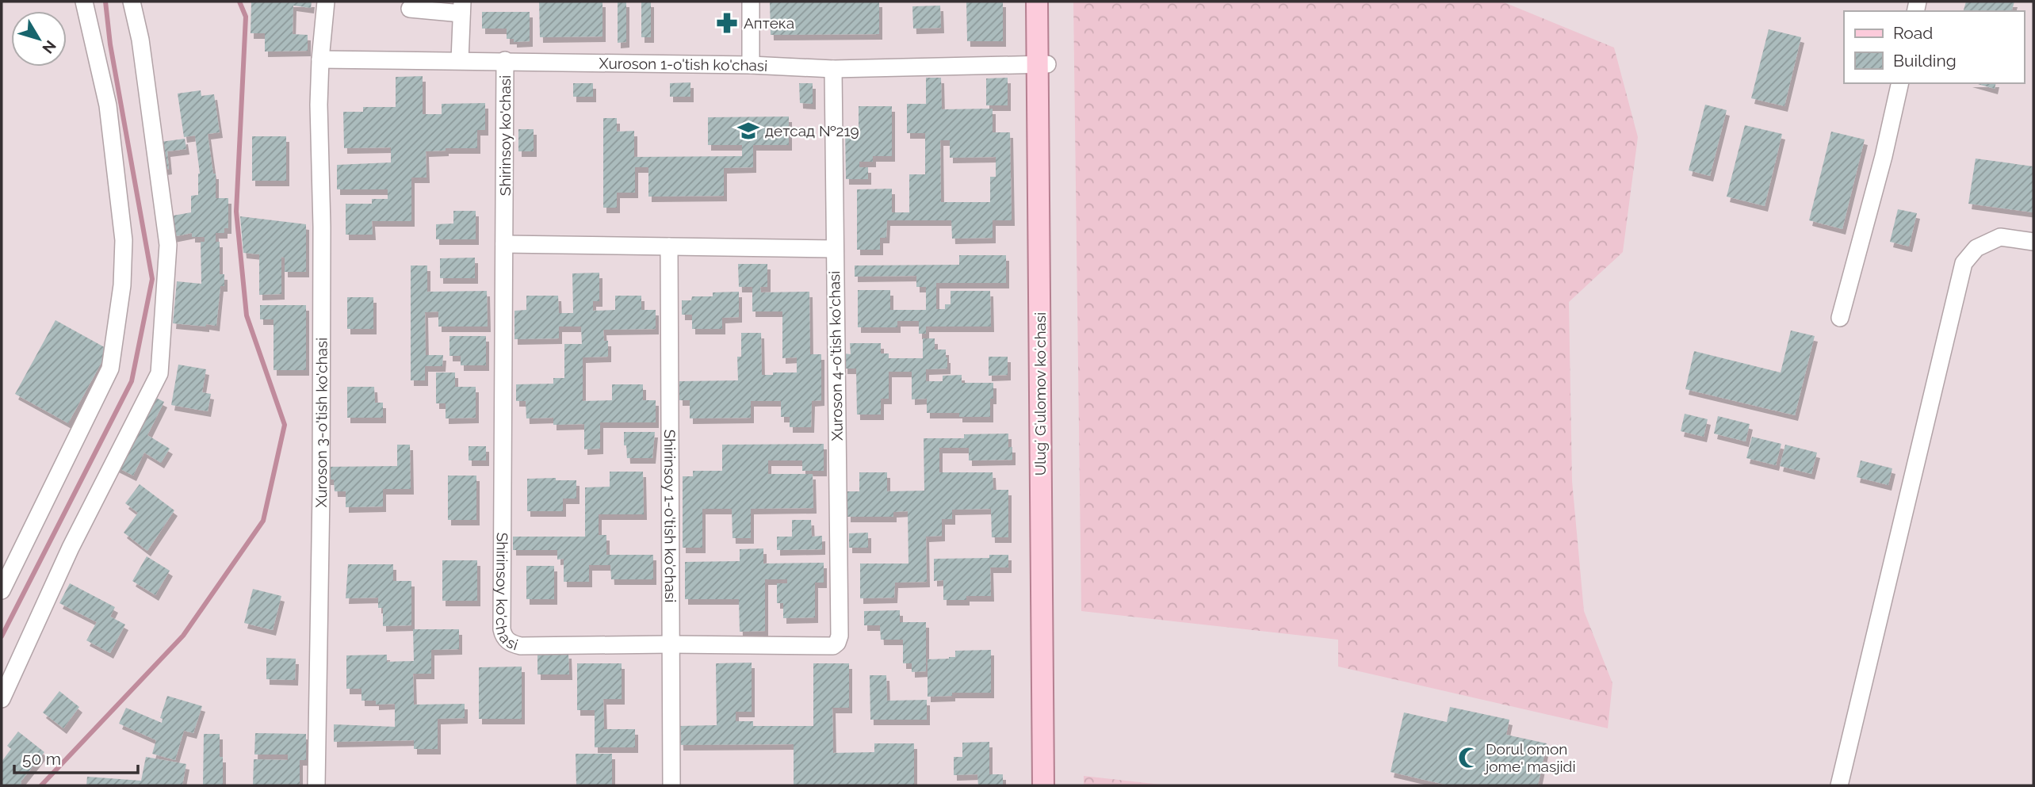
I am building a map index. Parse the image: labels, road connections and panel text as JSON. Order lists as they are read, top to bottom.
{
  "streets": {
    "main road": ["Ulugʻ Gʻulomov koʻchasi"],
    "street": [
      "Хuroson 1-o'tish ko'chasi",
      "Shirinsoy ko'chasi",
      "Xuroson 4-o'tish ko'chasi",
      "Xuroson 3-o'tish ko'chasi",
      "Shirinsoy 1-o'tish ko'chasi"
    ]
  },
  "crossings": [
    ["Хuroson 1-o'tish ko'chasi", "Shirinsoy ko'chasi"],
    ["Хuroson 1-o'tish ko'chasi", "Xuroson 4-o'tish ko'chasi"],
    ["Хuroson 1-o'tish ko'chasi", "Ulugʻ Gʻulomov koʻchasi"],
    ["Хuroson 1-o'tish ko'chasi", "Xuroson 3-o'tish ko'chasi"],
    ["Shirinsoy ko'chasi", "Xuroson 4-o'tish ko'chasi"],
    ["Shirinsoy ko'chasi", "Shirinsoy 1-o'tish ko'chasi"]
  ],
  "places": {
    "pharmacy": ["Аптека"],
    "school or university": ["детсад №219"],
    "mosque": ["Dorul omon jome' masjidi"]
  },
  "legend": ["Road", "Building"],
  "scale_bar": "50 m",
  "north": "bottom right"
}
